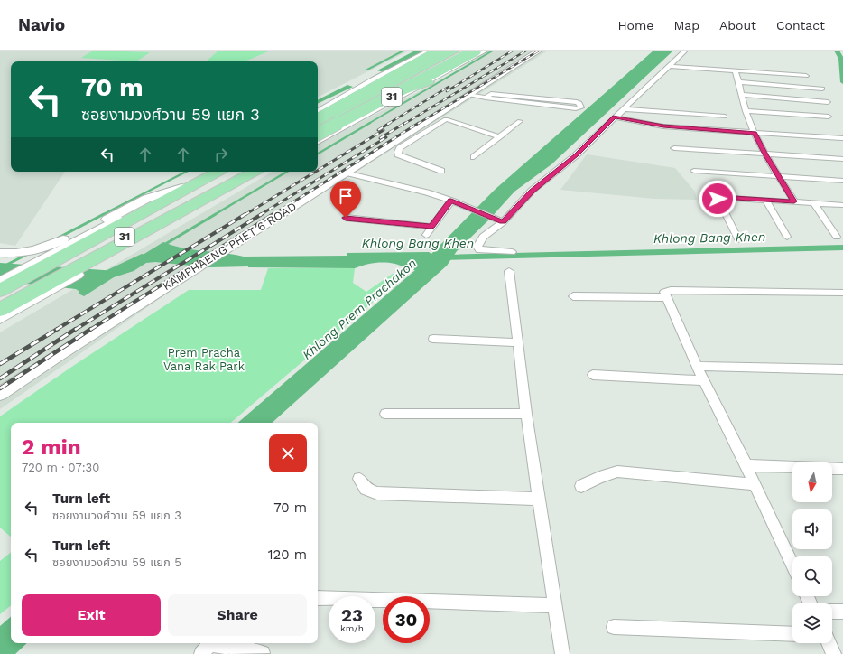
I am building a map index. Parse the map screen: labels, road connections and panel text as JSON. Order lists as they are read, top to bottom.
{
  "streets": {
    "highway": ["31"],
    "main road": ["KAMPHAENG PHET 6 ROAD"]
  },
  "water": ["Khlong Bang Khen", "Khlong Prem Prachakon"],
  "parks": ["Prem Pracha Vana Rak Park"],
  "north": "bottom",
  "page": {
    "header": "Navio",
    "nav": [
      "Home",
      "Map",
      "About",
      "Contact"
    ],
    "turn": ["70 m", "ซอยงามวงศ์วาน 59 แยก 3"],
    "heading": ["2 min", "720 m · 07:30"],
    "list": [
      {
        "name": "Turn left",
        "note": "ซอยงามวงศ์วาน 59 แยก 3",
        "value": "70 m"
      },
      {
        "name": "Turn left",
        "note": "ซอยงามวงศ์วาน 59 แยก 5",
        "value": "120 m"
      }
    ],
    "buttons": ["Exit", "Share"],
    "speed": "23 km/h",
    "limit": "30"
  }
}
